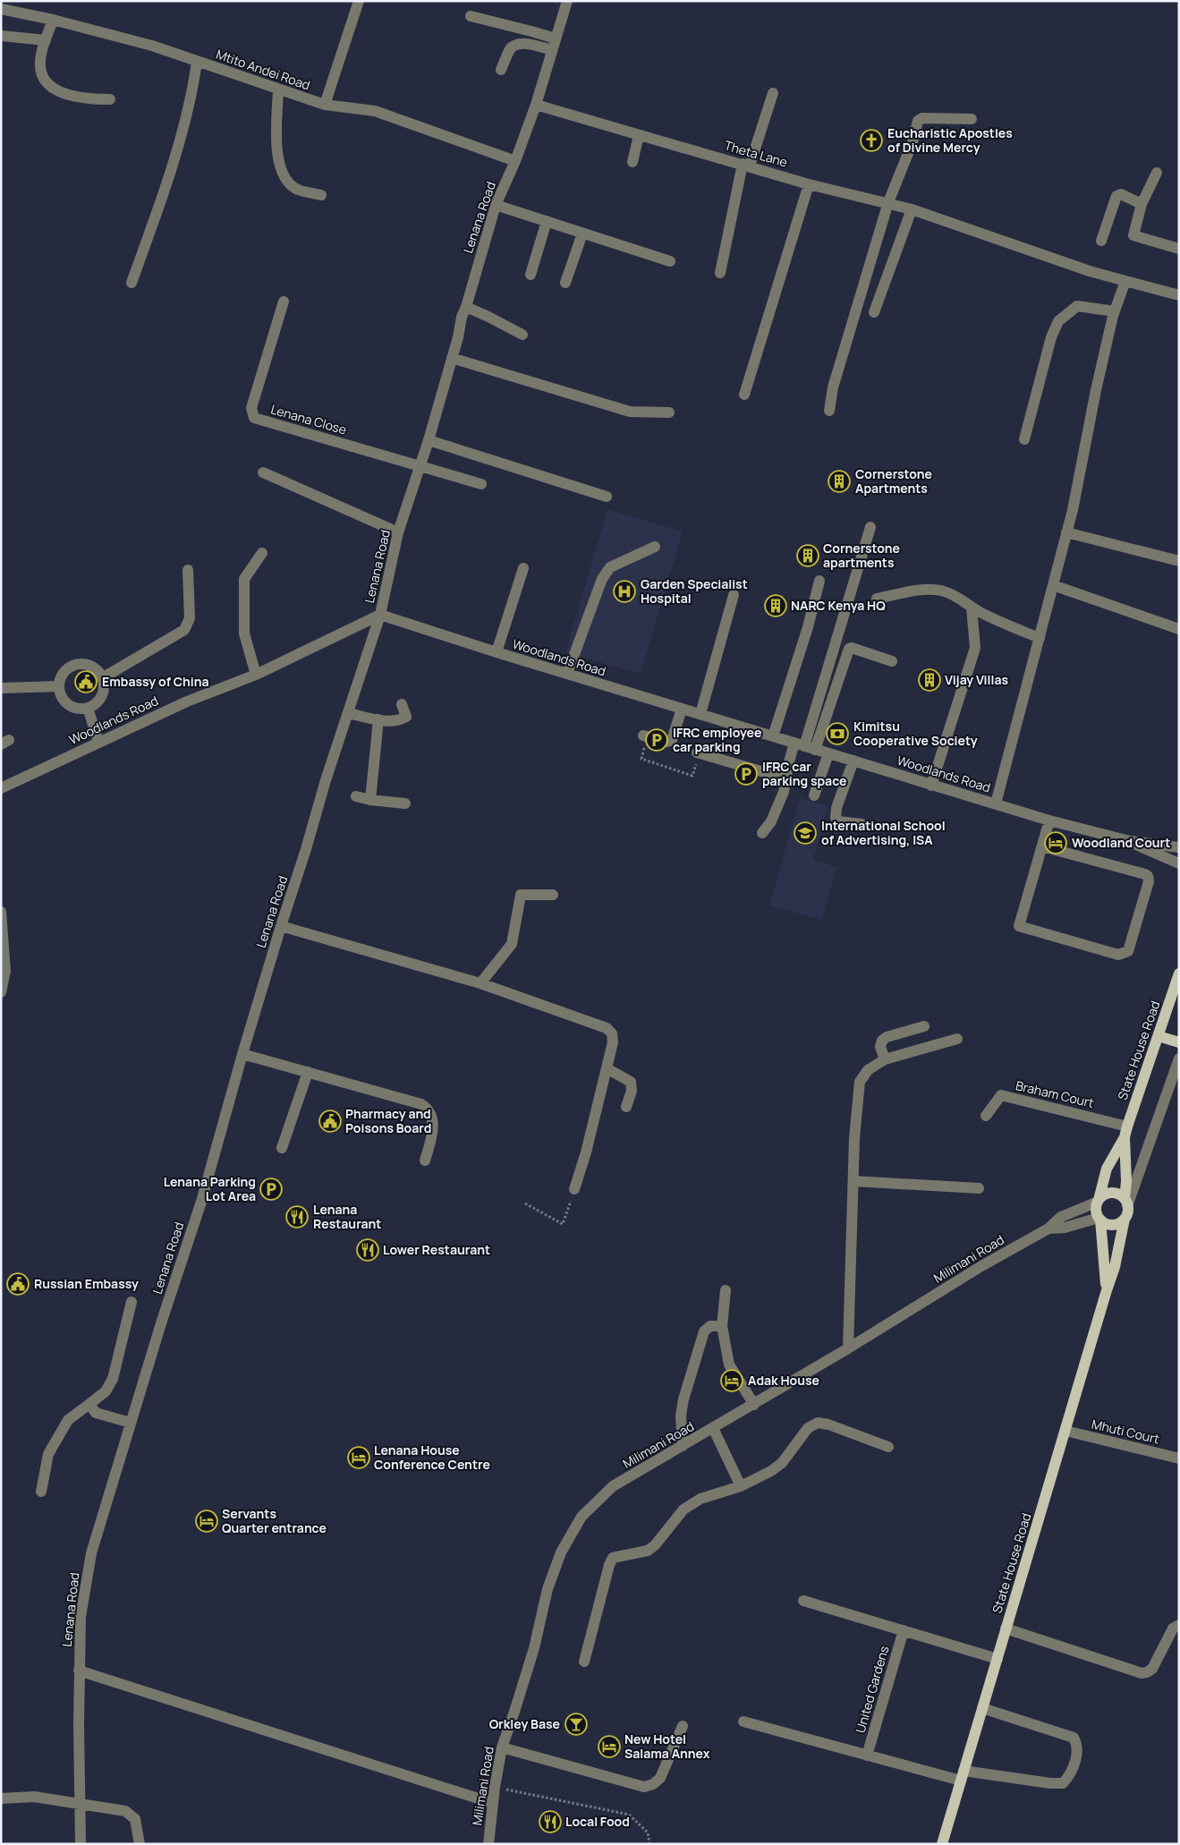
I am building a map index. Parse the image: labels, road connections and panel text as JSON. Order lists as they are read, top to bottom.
{
  "streets": {
    "main road": ["State House Road"],
    "street": [
      "Mtito Andei Road",
      "Theta Lane",
      "Lenana Road",
      "Lenana Close",
      "Woodlands Road",
      "Braham Court",
      "Milimani Road",
      "Mhuti Court",
      "United Gardens"
    ]
  },
  "crossings": [
    ["Mtito Andei Road", "Lenana Road"],
    ["Theta Lane", "Lenana Road"],
    ["Lenana Road", "Lenana Close"],
    ["Lenana Road", "Woodlands Road"],
    ["State House Road", "Braham Court"],
    ["State House Road", "Milimani Road"],
    ["State House Road", "Mhuti Court"]
  ],
  "places": {
    "church": ["Eucharistic Apostles of Divine Mercy"],
    "building": [
      "Cornerstone Apartments",
      "Cornerstone apartments",
      "NARC Kenya HQ",
      "Vijay Villas"
    ],
    "hospital": ["Garden Specialist Hospital"],
    "public building": ["Embassy of China", "Pharmacy and Poisons Board", "Russian Embassy"],
    "bank": ["Kimitsu Cooperative Society"],
    "parking": ["IFRC employee car parking", "IFRC car parking space", "Lenana Parking Lot Area"],
    "school or university": ["International School of Advertising, ISA"],
    "hotel": [
      "Woodland Court",
      "Adak House",
      "Lenana House Conference Centre",
      "Servants Quarter entrance",
      "New Hotel Salama Annex"
    ],
    "restaurant": ["Lenana Restaurant", "Lower Restaurant", "Local Food"],
    "bar": ["Orkley Base"]
  }
}
